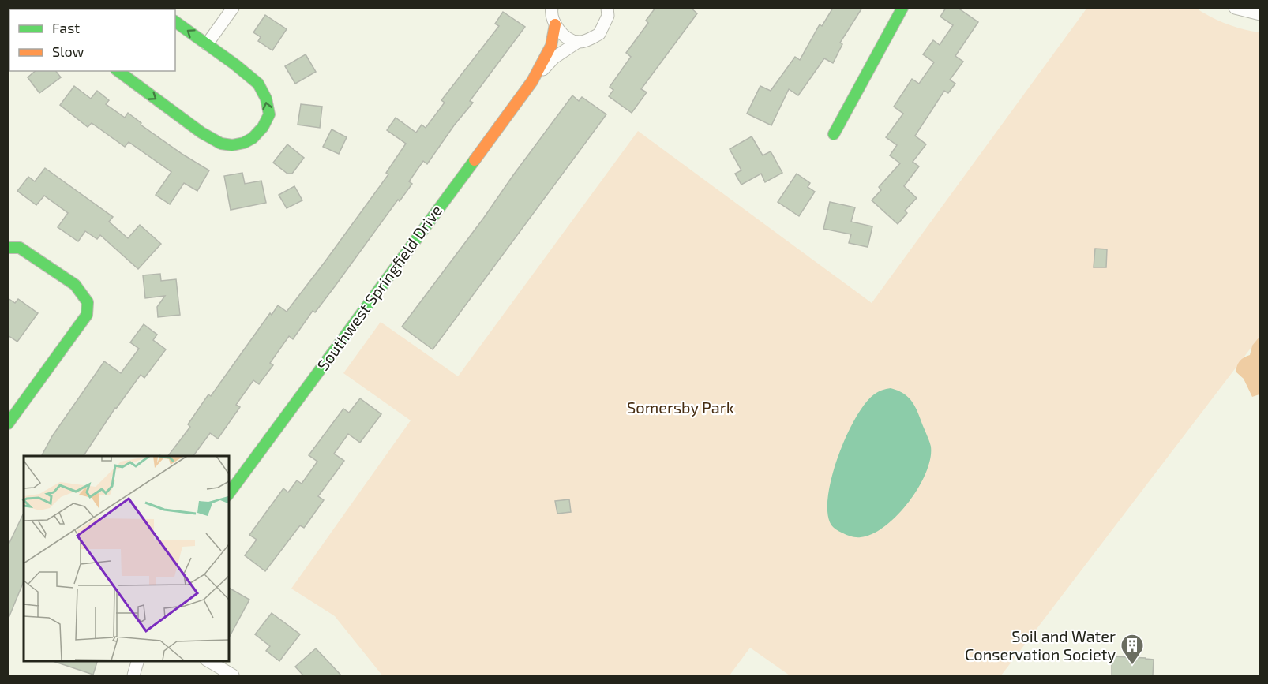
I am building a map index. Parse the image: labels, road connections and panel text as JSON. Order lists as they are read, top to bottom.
{
  "streets": {
    "street": ["Southwest Springfield Drive"]
  },
  "parks": ["Somersby Park"],
  "places": {
    "building": ["Soil and Water Conservation Society"]
  },
  "legend": ["Fast", "Slow"]
}
